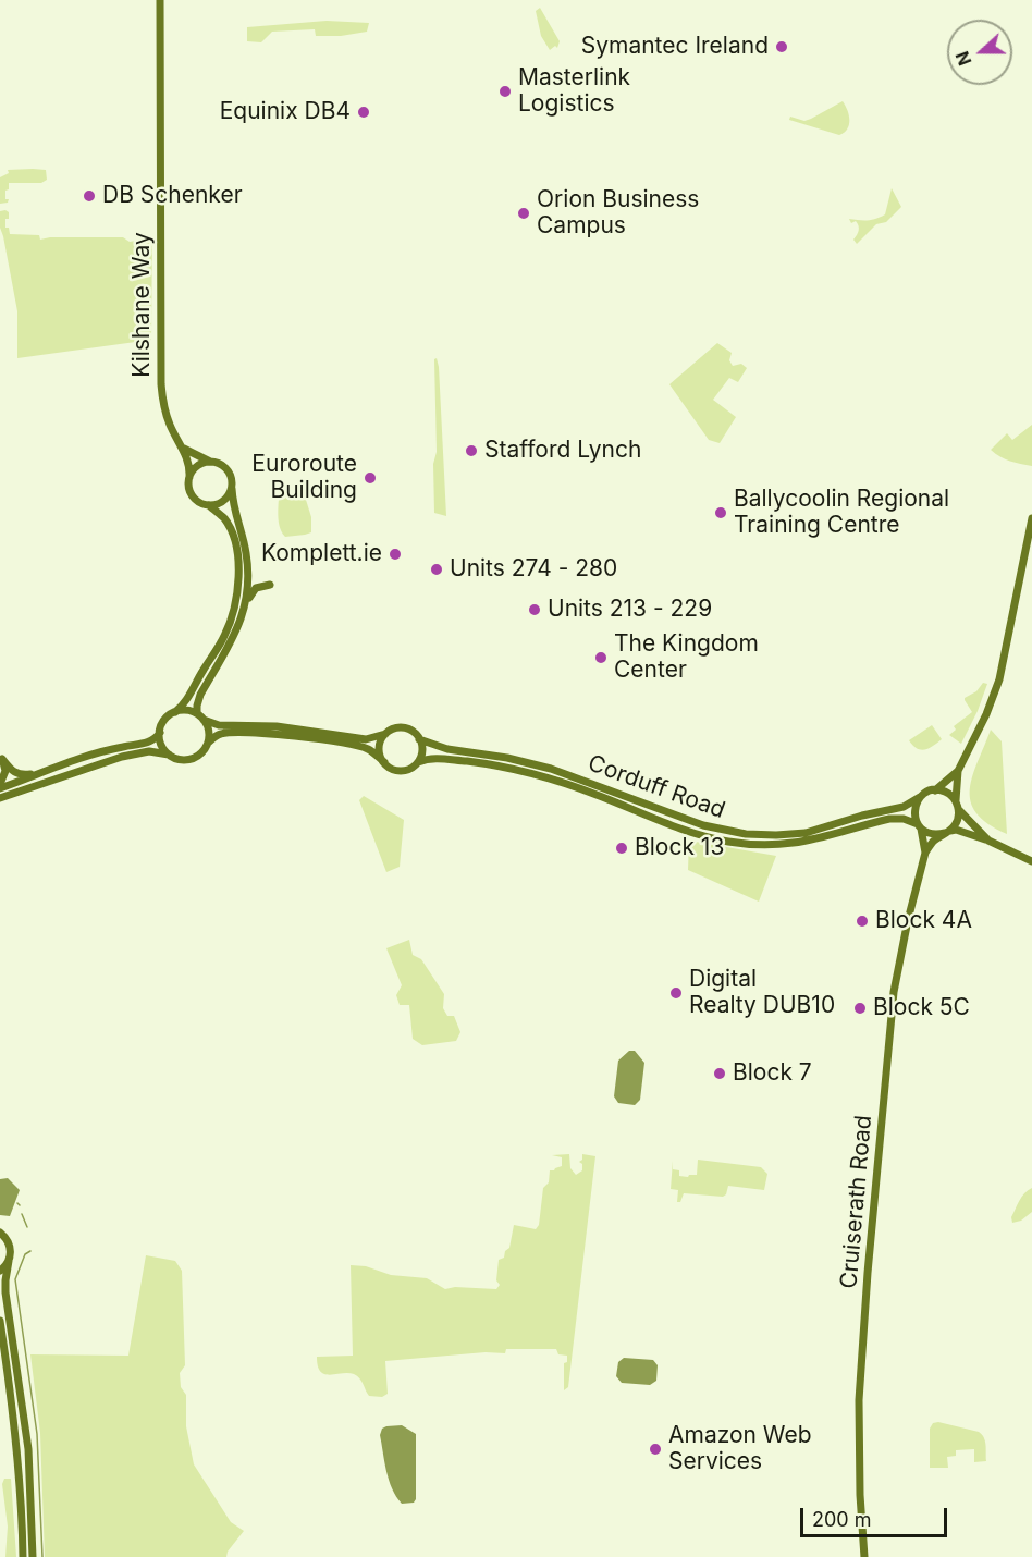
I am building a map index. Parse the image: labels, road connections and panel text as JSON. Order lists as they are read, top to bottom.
{
  "streets": {
    "street": ["Kilshane Way", "Corduff Road", "Cruiserath Road"]
  },
  "crossings": [
    ["Corduff Road", "Cruiserath Road"]
  ],
  "places": [
    "Symantec Ireland",
    "Masterlink Logistics",
    "Equinix DB4",
    "DB Schenker",
    "Orion Business Campus",
    "Stafford Lynch",
    "Euroroute Building",
    "Ballycoolin Regional Training Centre",
    "Komplett.ie",
    "Units 274 - 280",
    "Units 213 - 229",
    "The Kingdom Center",
    "Block 13",
    "Block 4A",
    "Digital Realty DUB10",
    "Block 5C",
    "Block 7",
    "Amazon Web Services"
  ],
  "scale_bar": "200 m",
  "north": "left"
}
